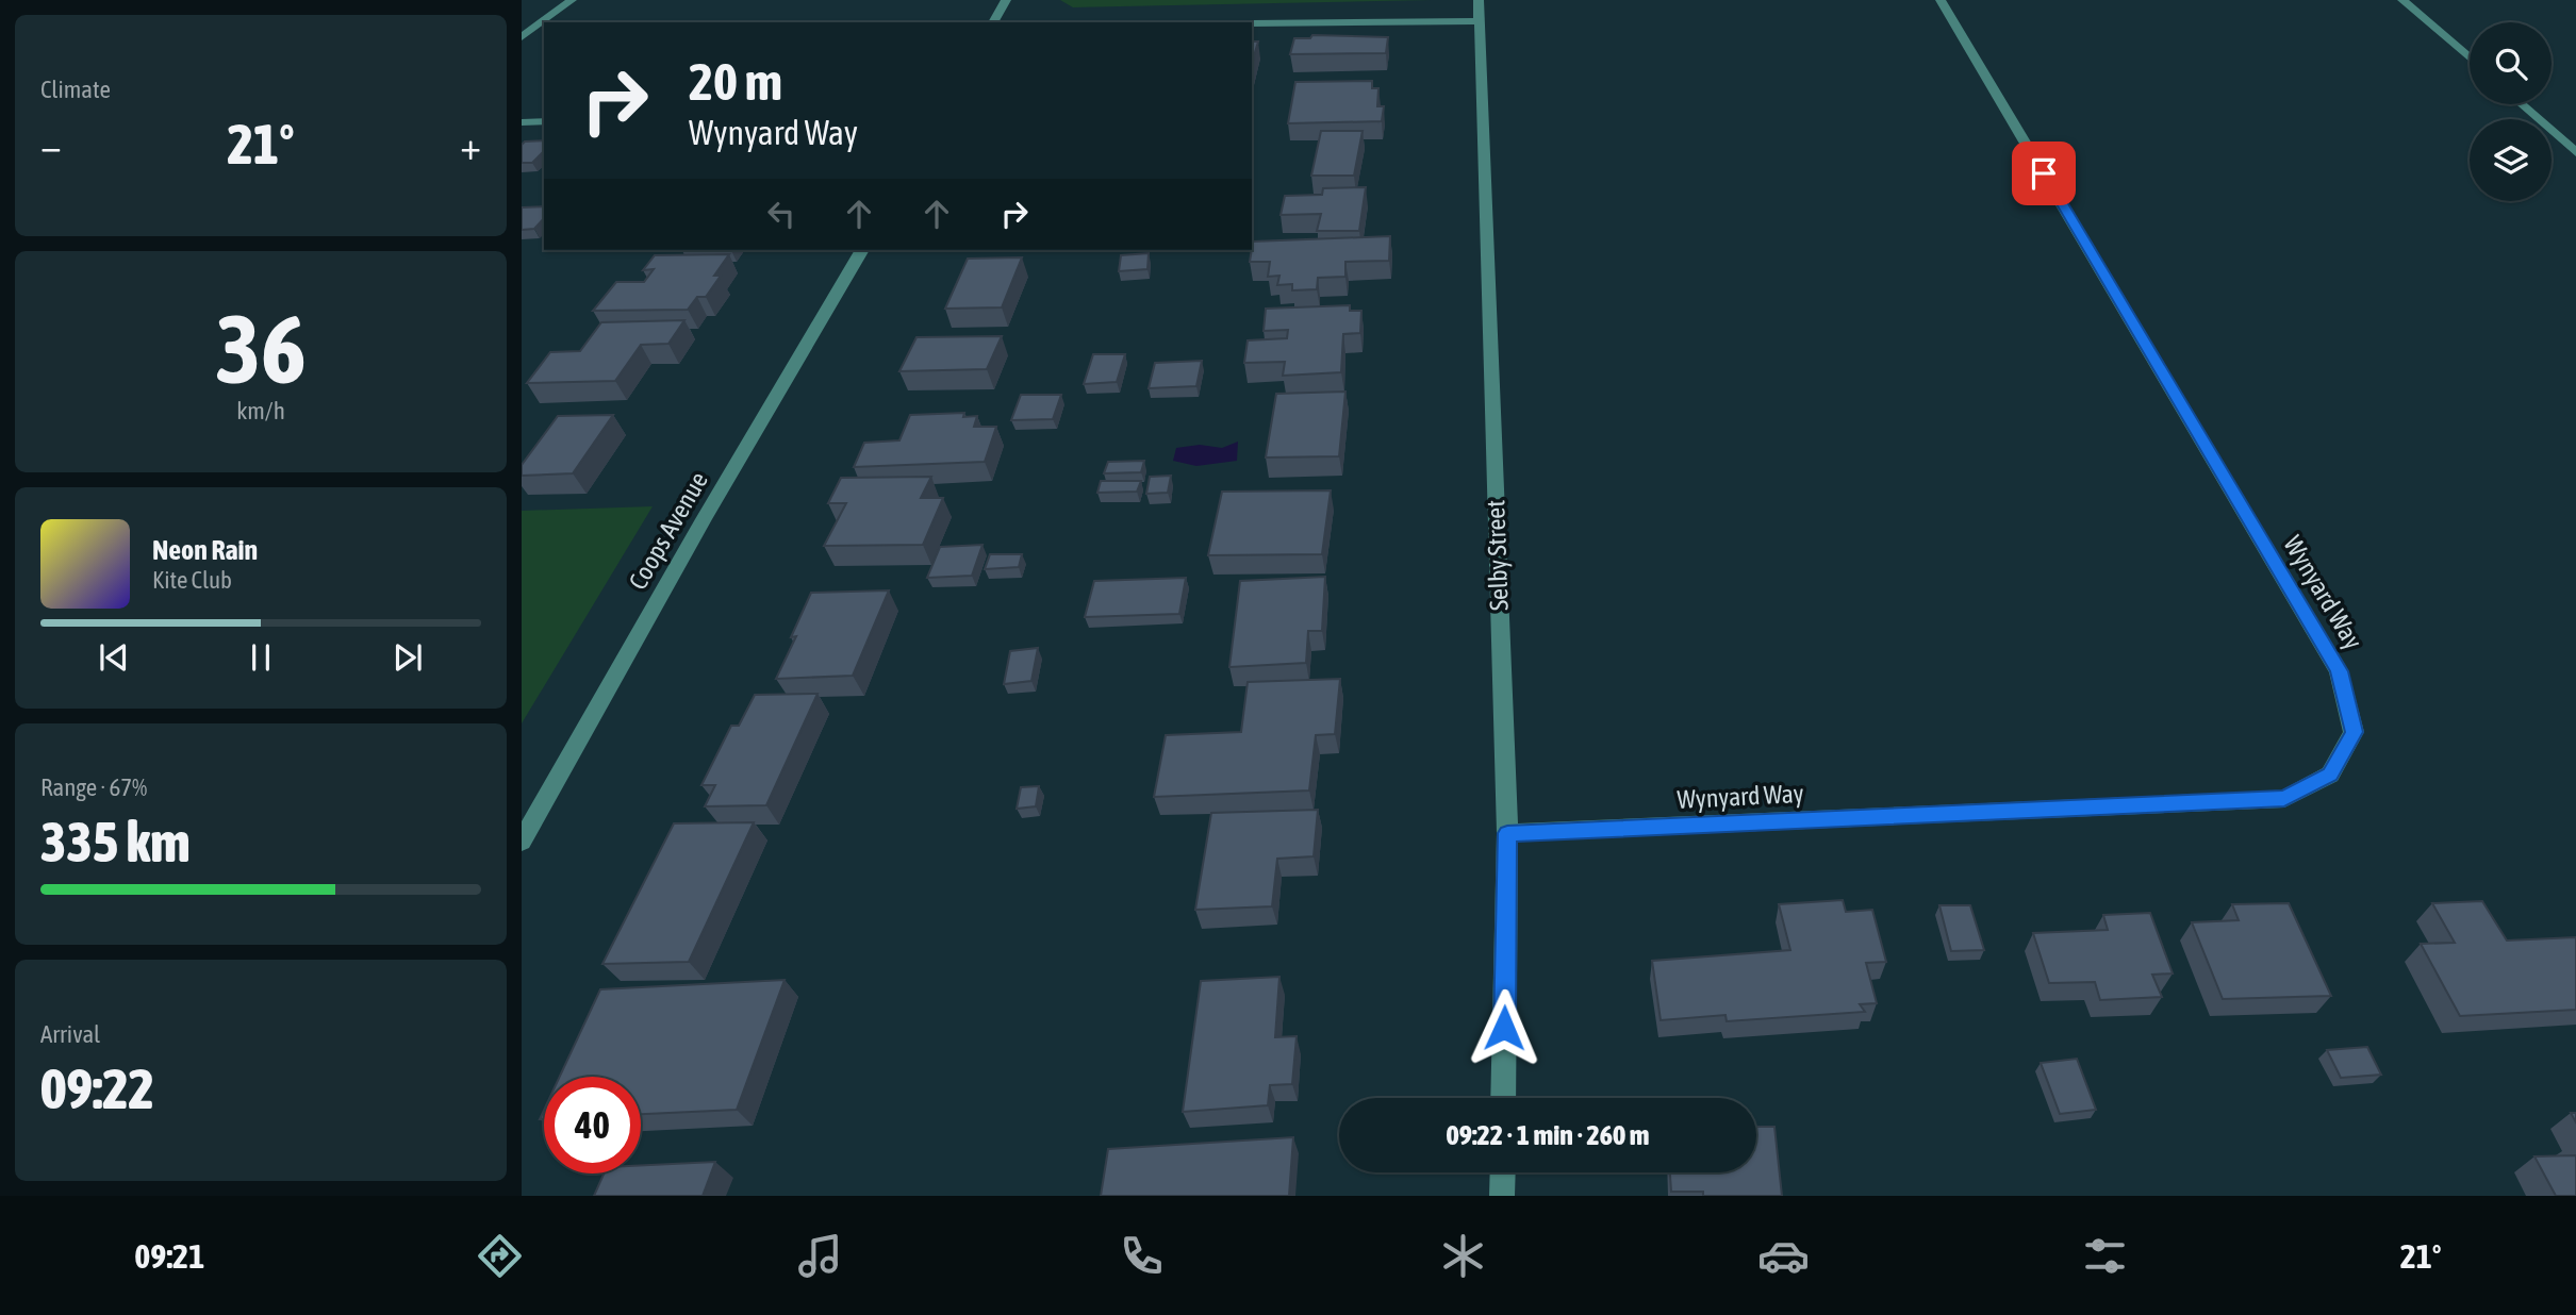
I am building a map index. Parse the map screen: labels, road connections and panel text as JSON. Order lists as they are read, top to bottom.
{
  "streets": {
    "street": ["Coops Avenue", "Selby Street", "Wynyard Way"]
  },
  "crossings": [
    ["Selby Street", "Wynyard Way"]
  ],
  "page": {
    "tile": [
      "Climate",
      ["36", "km/h"],
      ["Range · 67%", "335 km"],
      ["Arrival", "09:22"]
    ],
    "turn": ["20 m", "Wynyard Way"],
    "heat": ["−", "21°", "+"],
    "song": ["Neon Rain", "Kite Club"],
    "limit": "40",
    "trip": "09:22 · 1 min · 260 m",
    "tabs": ["09:21", "21°"]
  }
}
